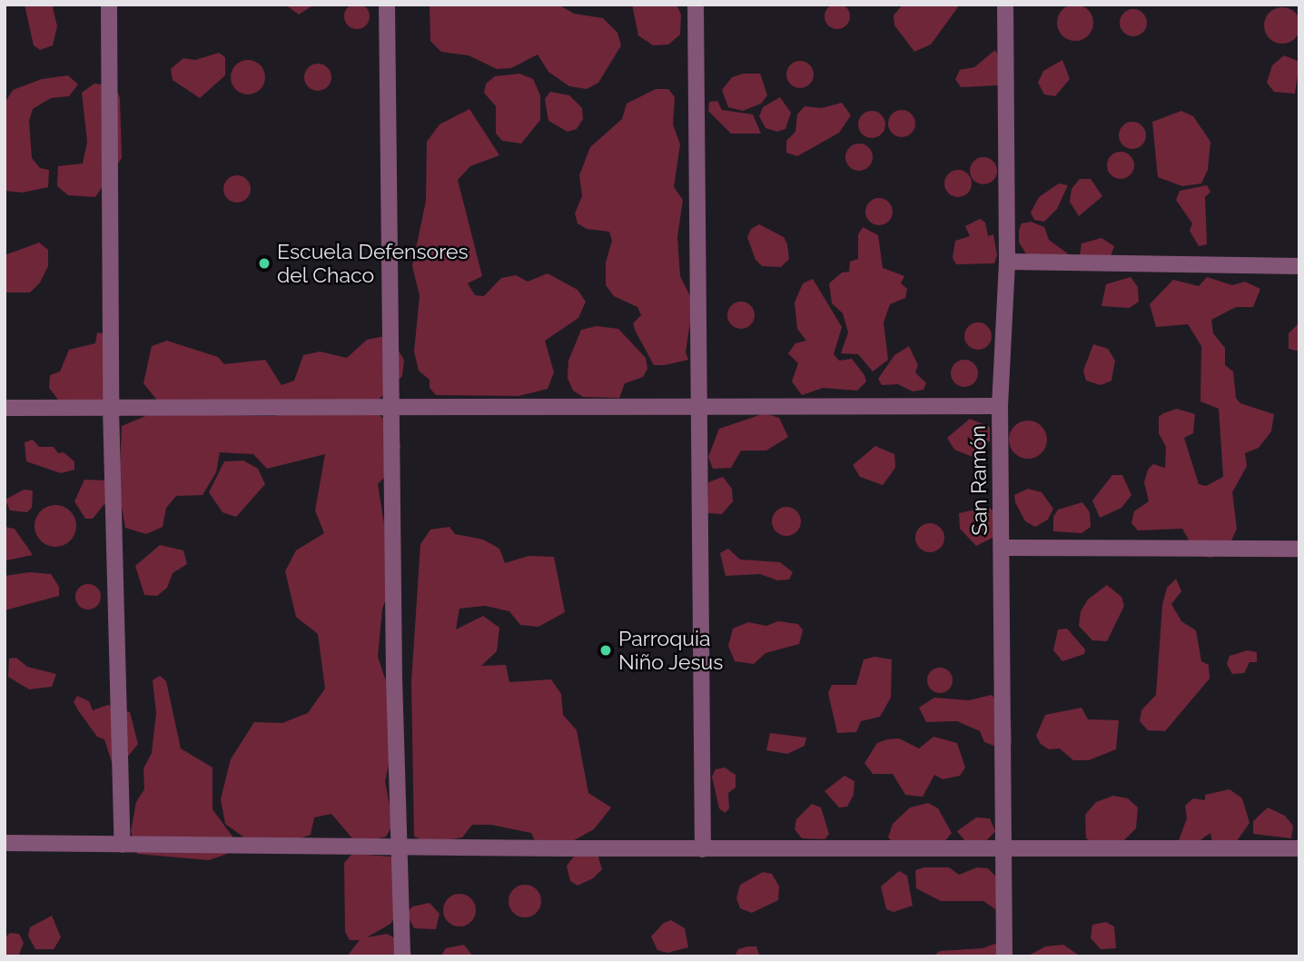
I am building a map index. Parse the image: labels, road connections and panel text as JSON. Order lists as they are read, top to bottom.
{
  "streets": {
    "street": ["San Ramón"]
  },
  "places": ["Escuela Defensores del Chaco", "Parroquia Niño Jesus"]
}
